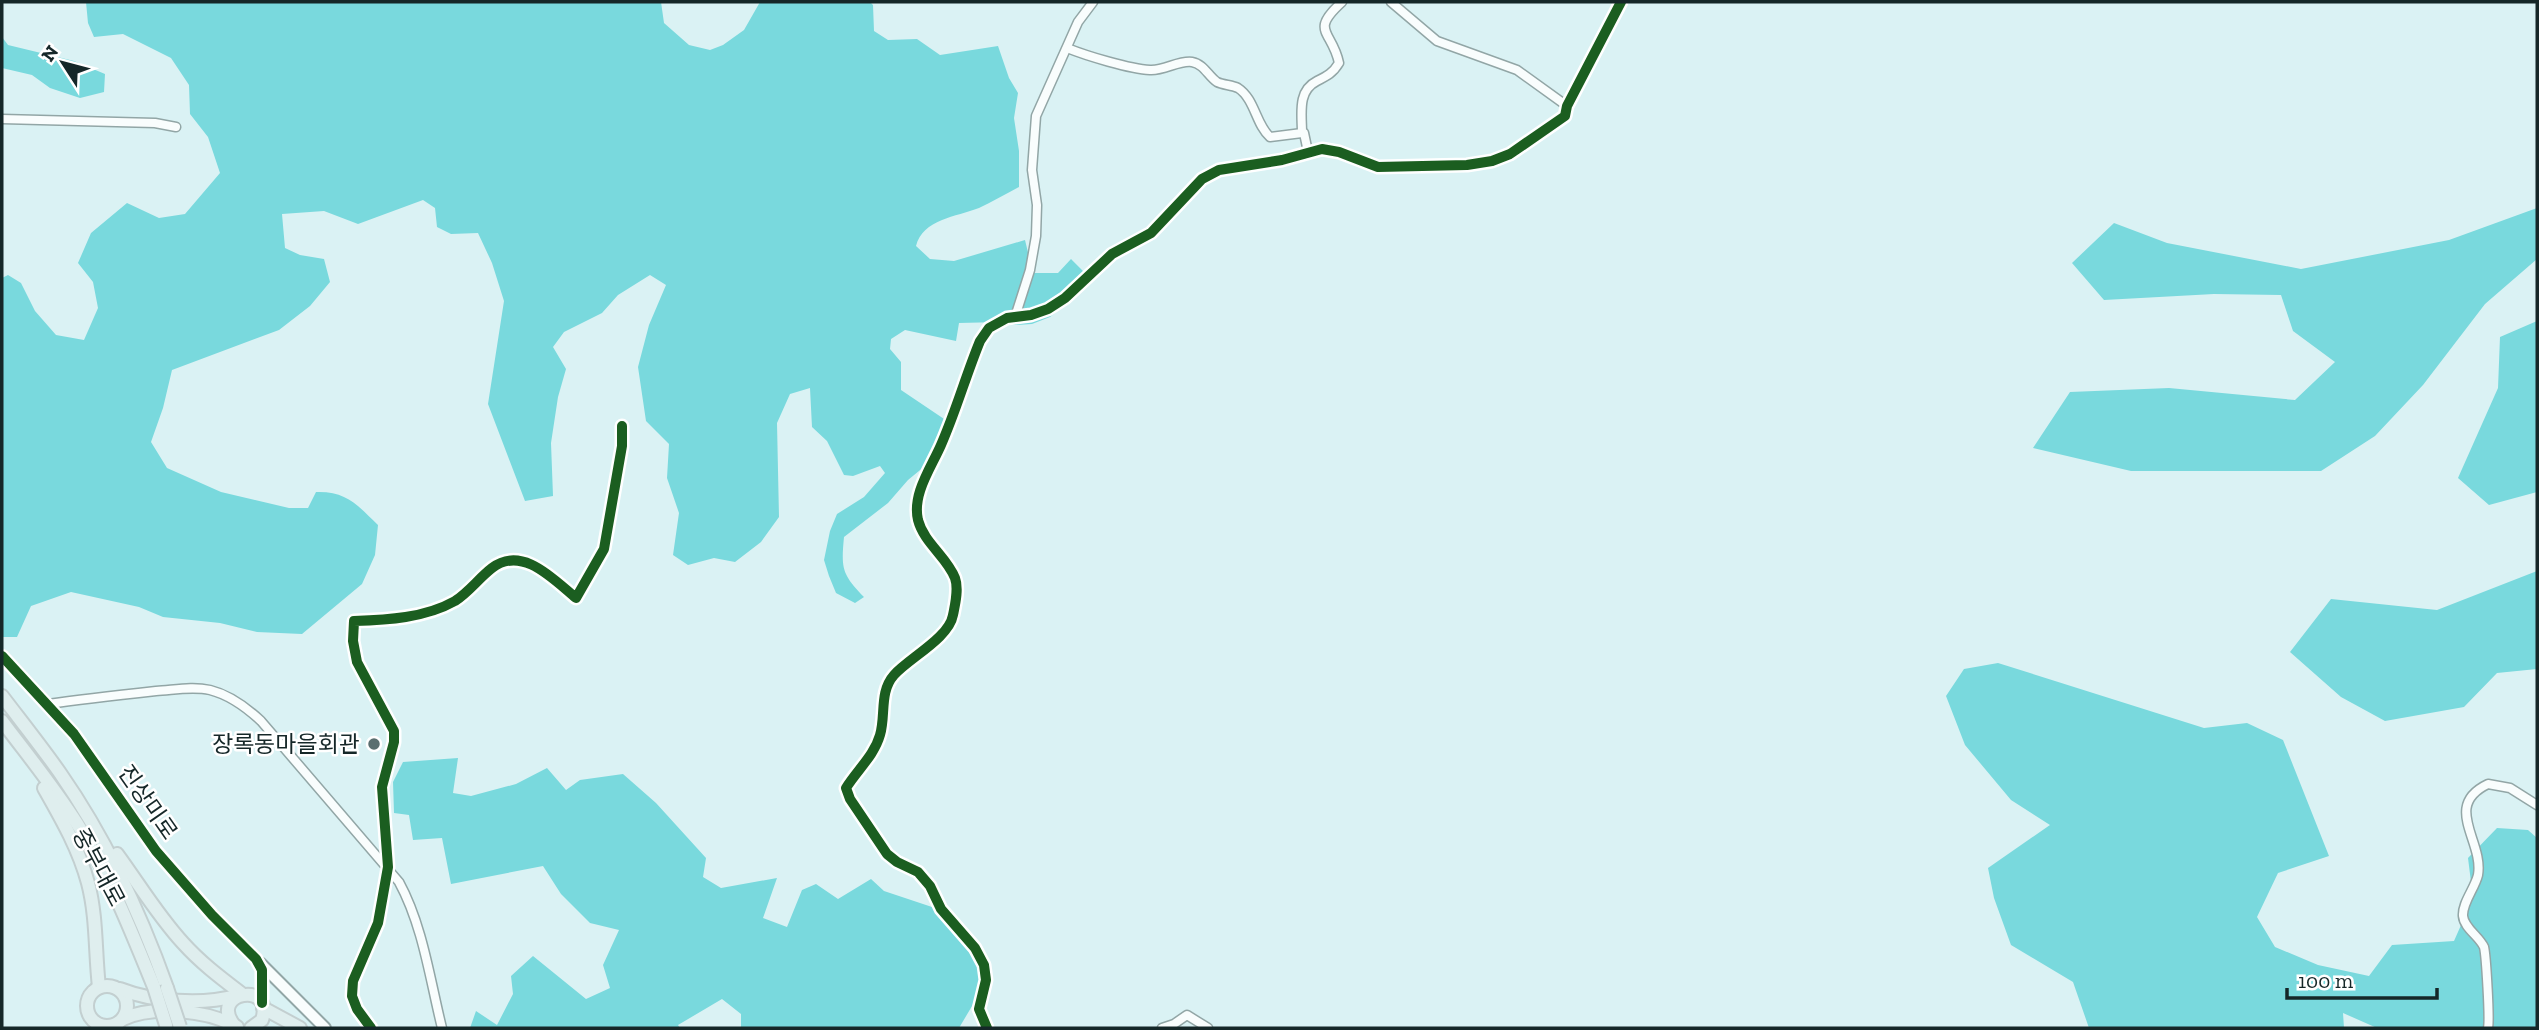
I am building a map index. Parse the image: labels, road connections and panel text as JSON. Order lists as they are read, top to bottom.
{
  "streets": {
    "main road": ["중부대로"],
    "street": ["진상미로"]
  },
  "places": ["장록동마을회관"],
  "scale_bar": "100 m",
  "north": "top left"
}
